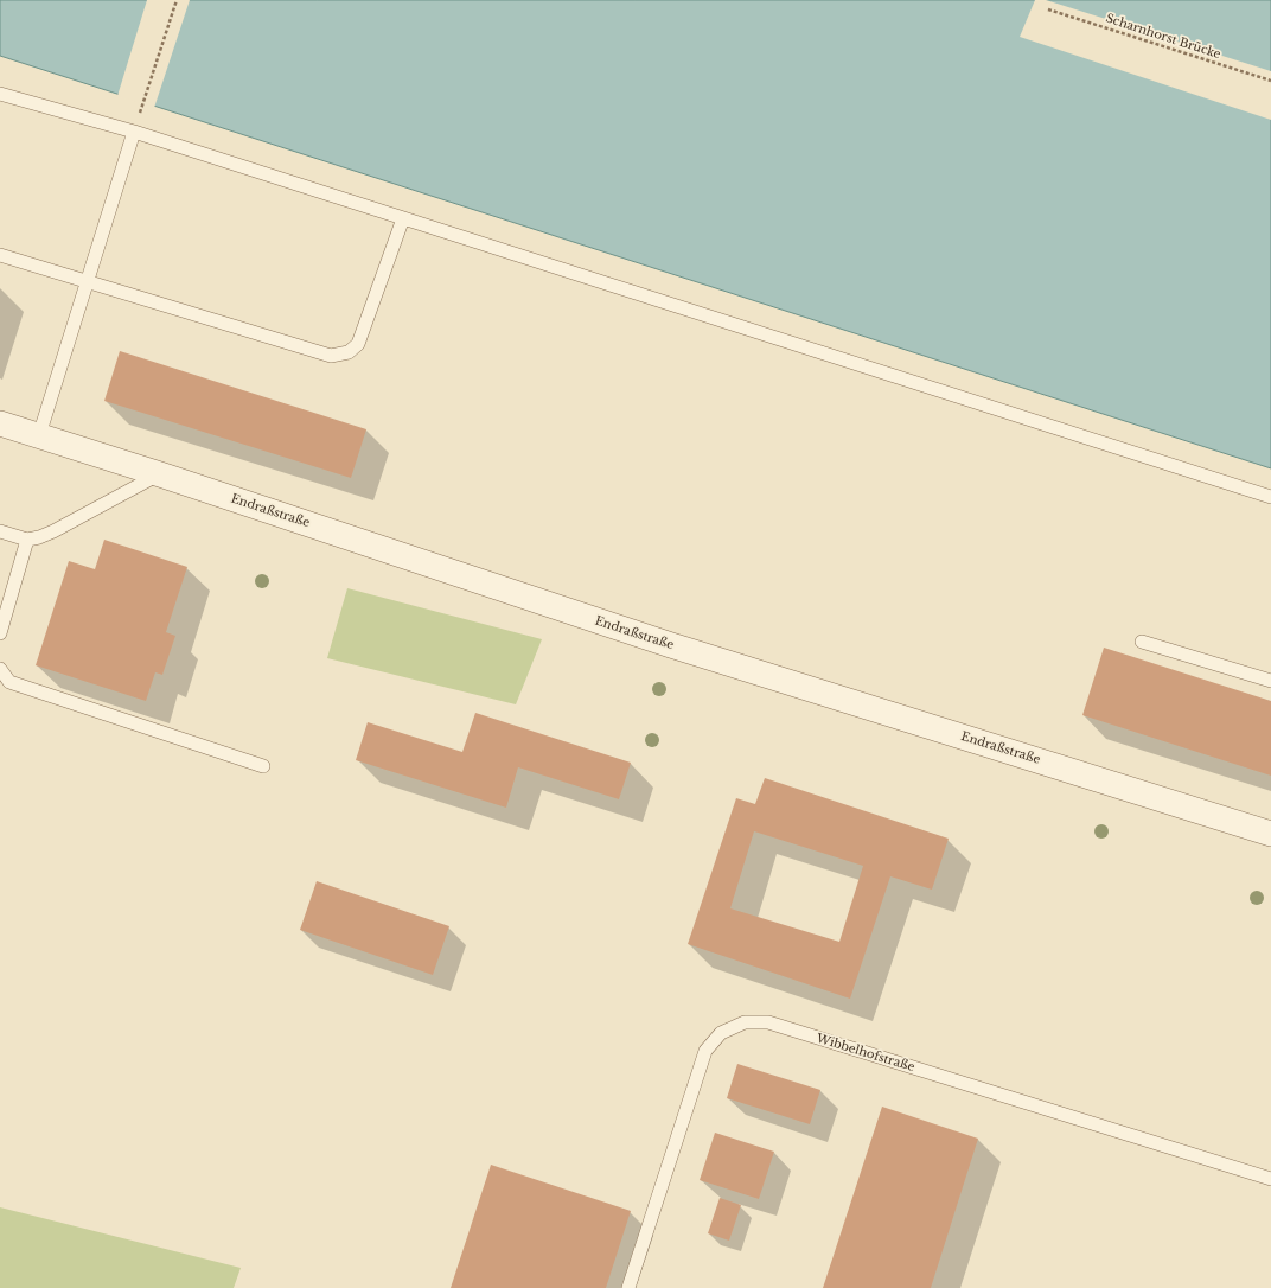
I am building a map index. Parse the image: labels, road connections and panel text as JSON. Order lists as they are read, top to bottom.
{
  "streets": {
    "street": ["Endraßstraße"],
    "lane": ["Wibbelhofstraße"],
    "path": ["Scharnhorst Brücke"]
  }
}
